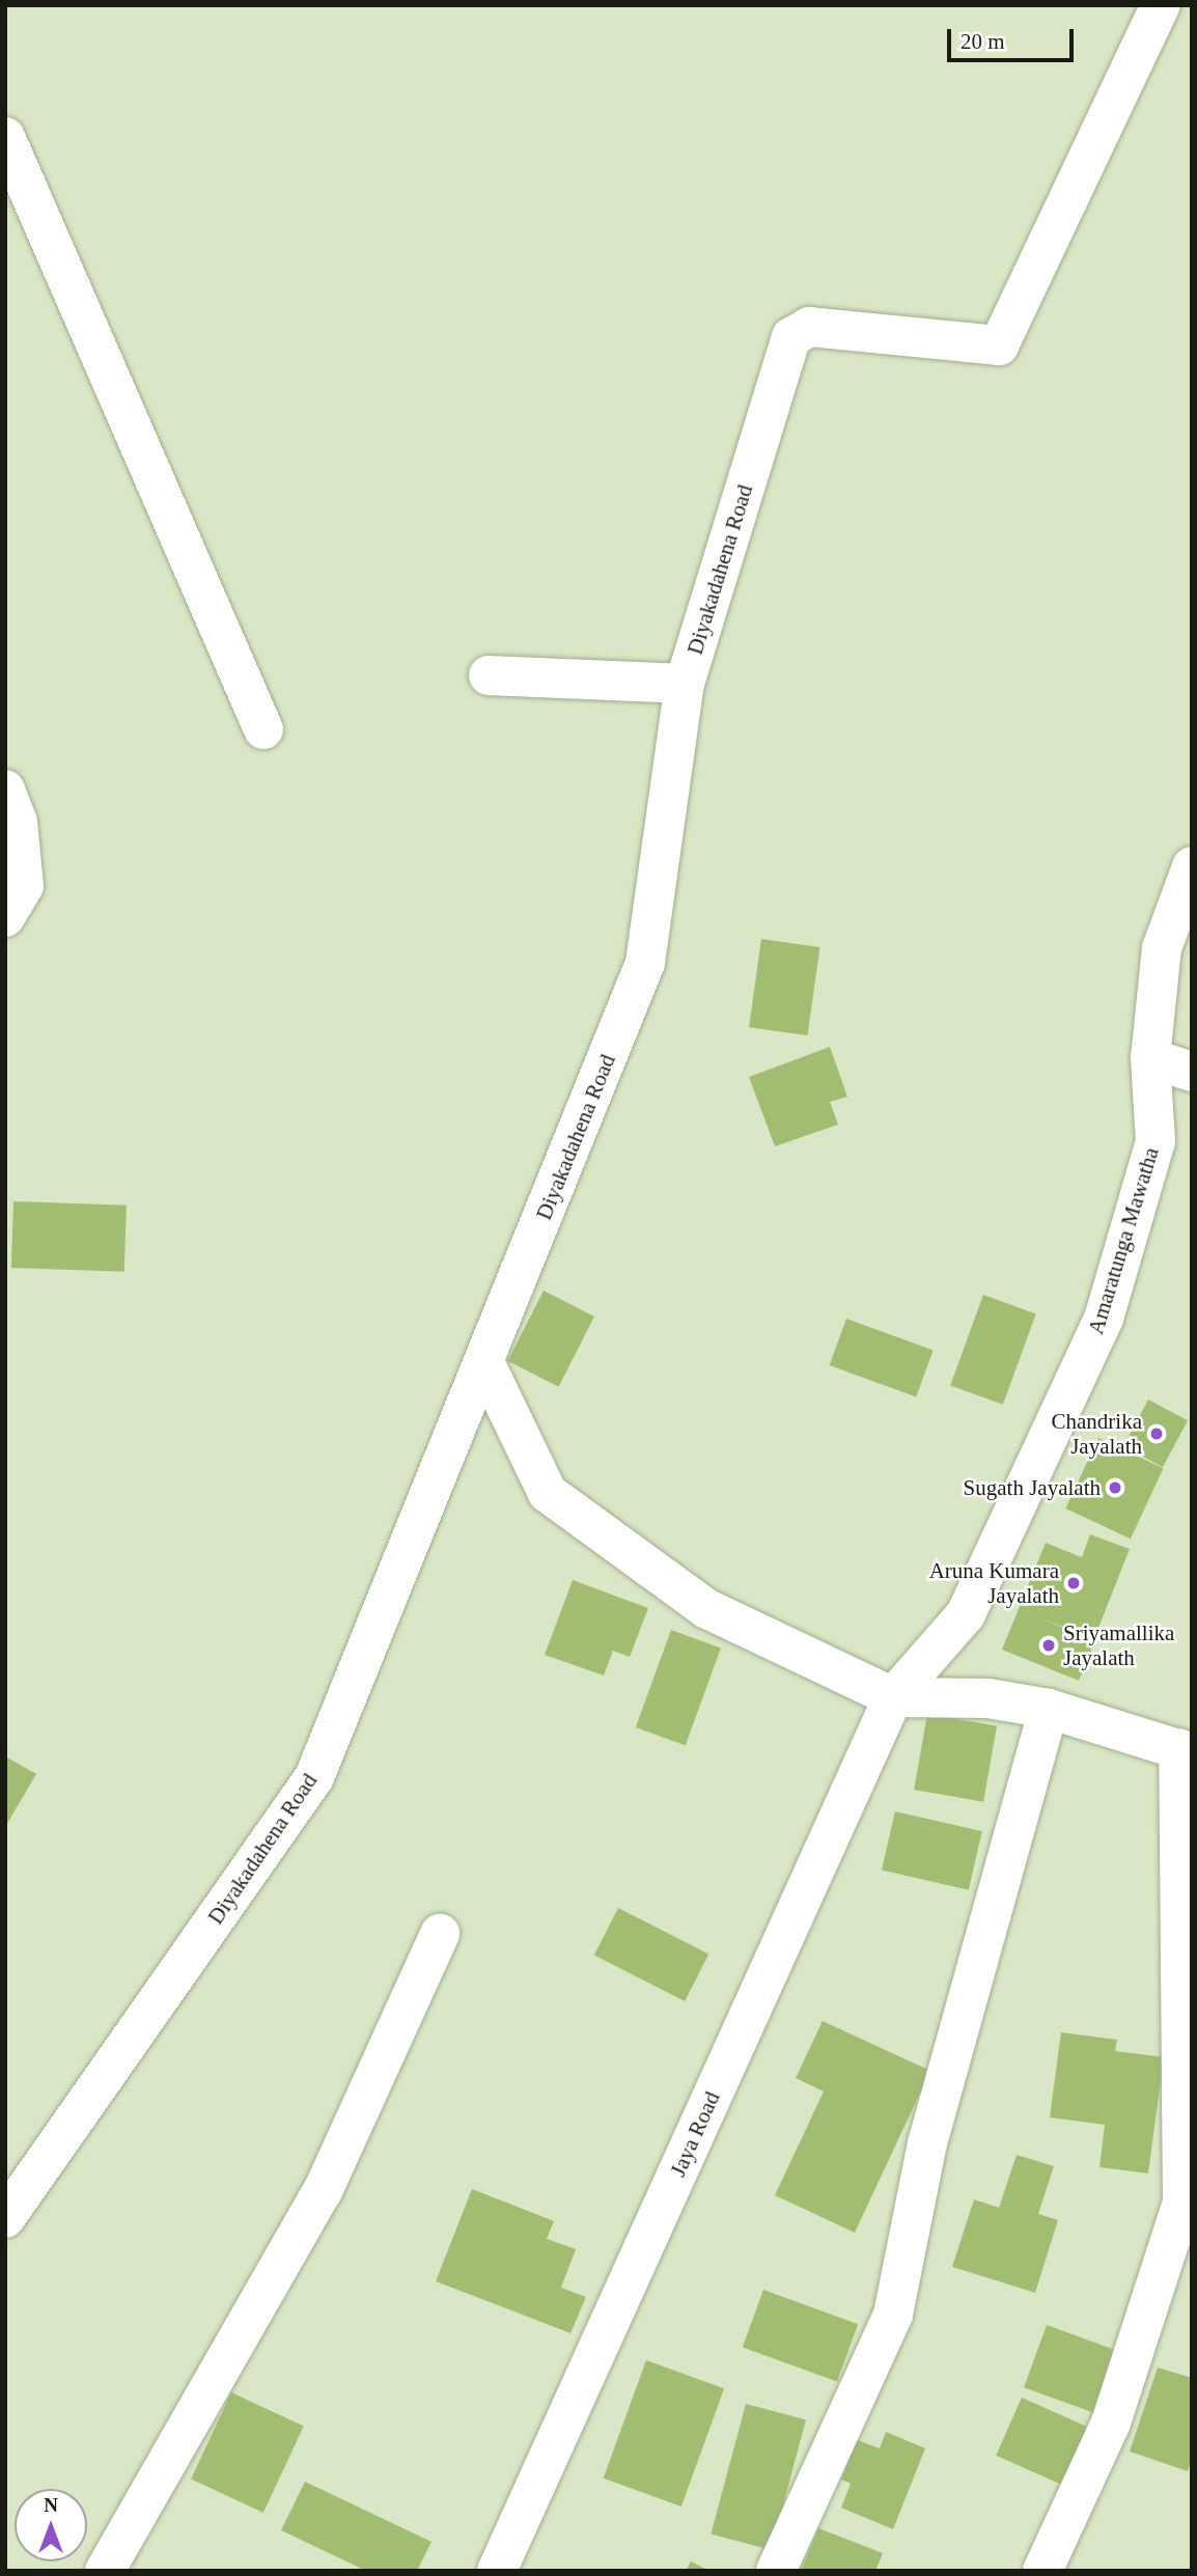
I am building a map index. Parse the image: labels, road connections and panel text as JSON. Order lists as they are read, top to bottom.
{
  "streets": {
    "street": ["Diyakadahena Road", "Amaratunga Mawatha", "Jaya Road"]
  },
  "crossings": [
    ["Amaratunga Mawatha", "Jaya Road"]
  ],
  "places": [
    "Chandrika Jayalath",
    "Sugath Jayalath",
    "Aruna Kumara Jayalath",
    "Sriyamallika Jayalath"
  ],
  "scale_bar": "20 m",
  "north": "top"
}
